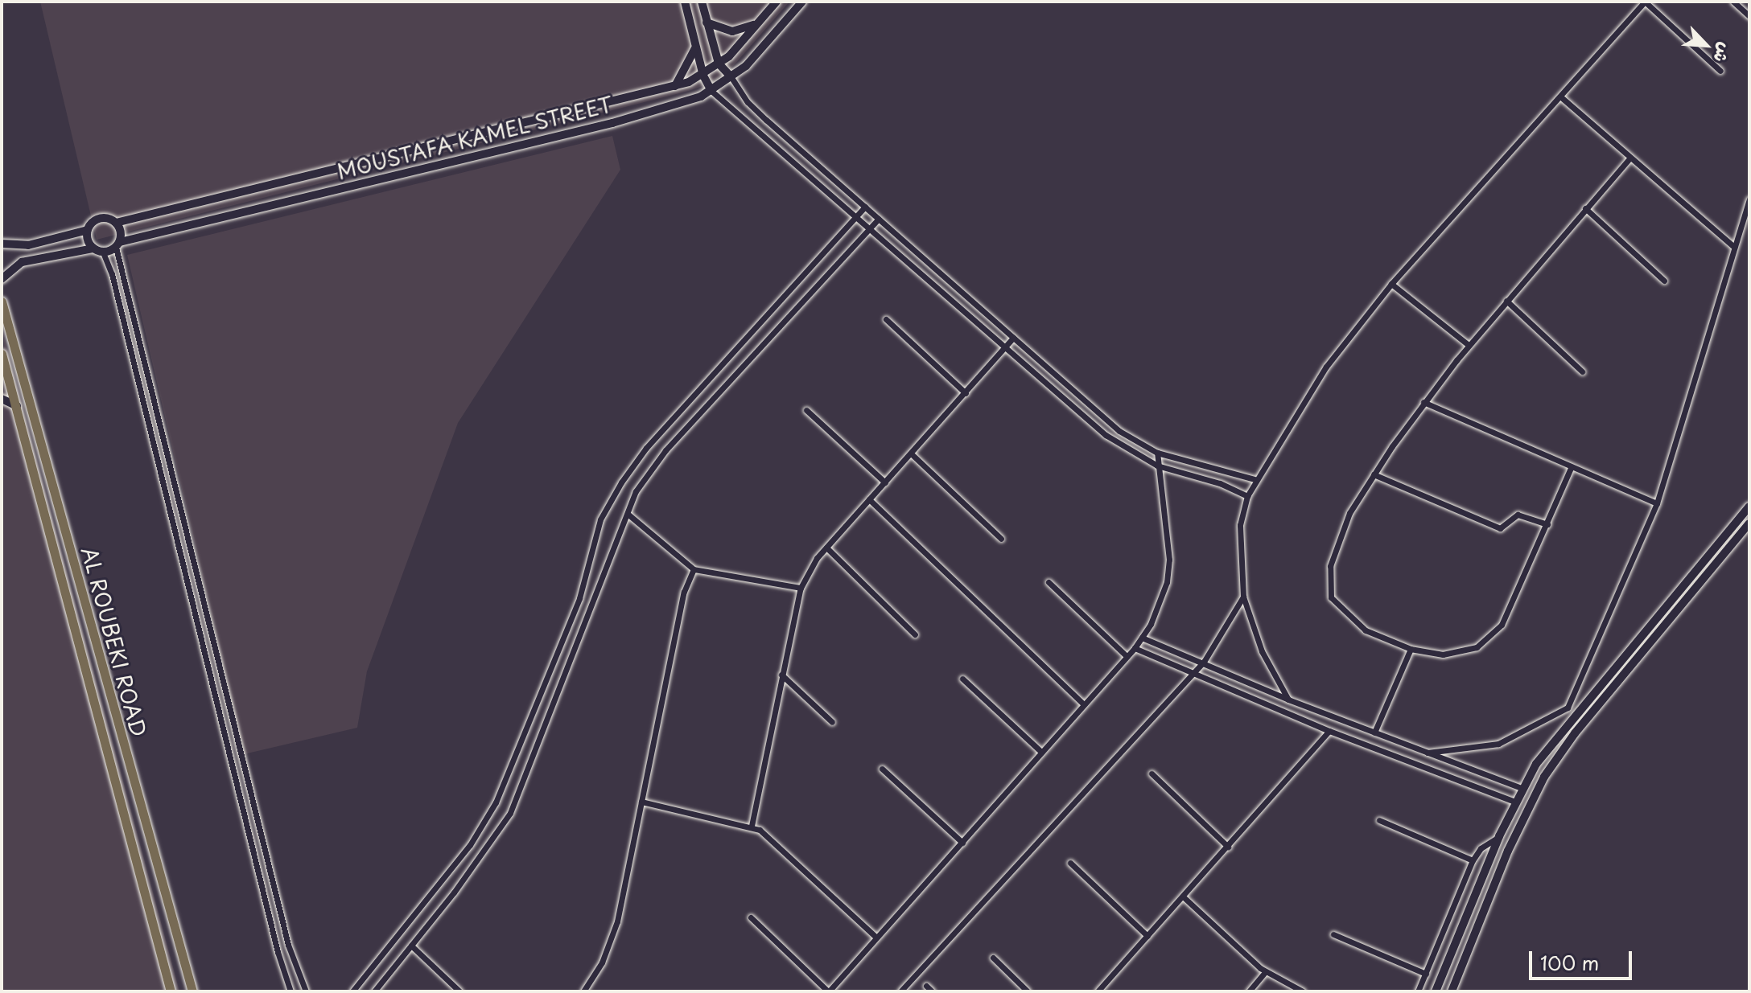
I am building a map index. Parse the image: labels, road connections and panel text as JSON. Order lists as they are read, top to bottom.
{
  "streets": {
    "main road": ["AL ROUBEKI ROAD"],
    "street": ["MOUSTAFA KAMEL STREET"]
  },
  "scale_bar": "100 m",
  "north": "bottom right"
}
